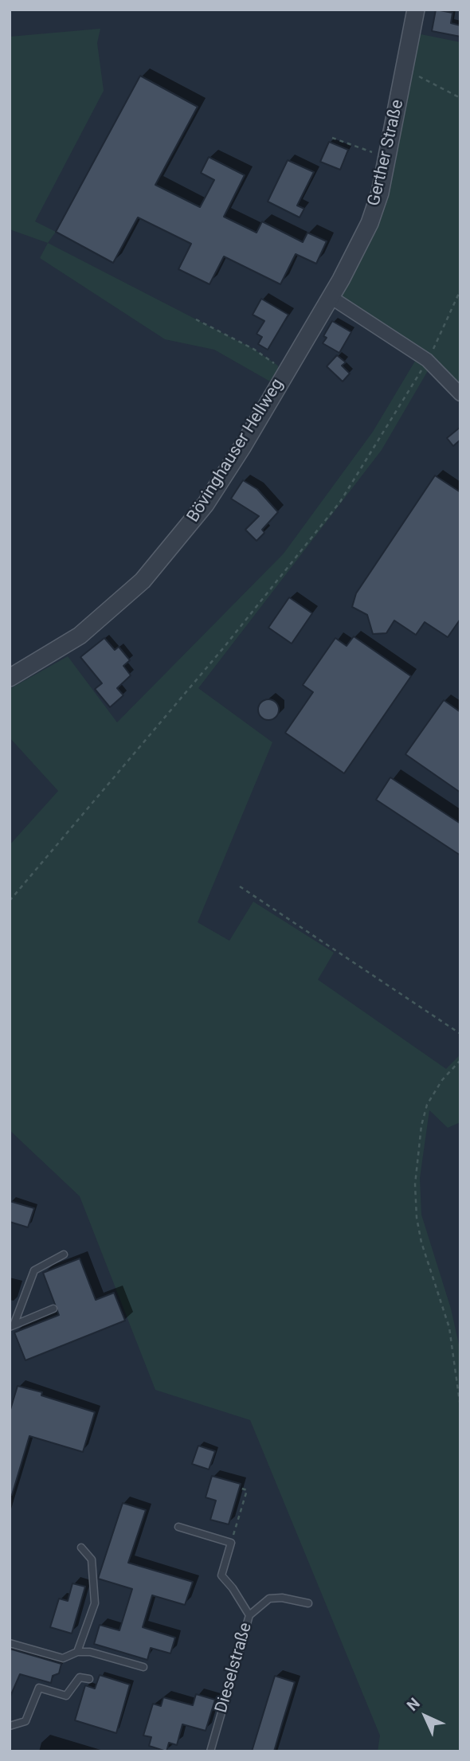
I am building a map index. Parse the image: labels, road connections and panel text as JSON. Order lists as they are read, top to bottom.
{
  "streets": {
    "street": ["Gerther Straße", "Bövinghauser Hellweg"],
    "lane": ["Dieselstraße"]
  },
  "crossings": [
    ["Gerther Straße", "Bövinghauser Hellweg"]
  ],
  "north": "top left"
}
